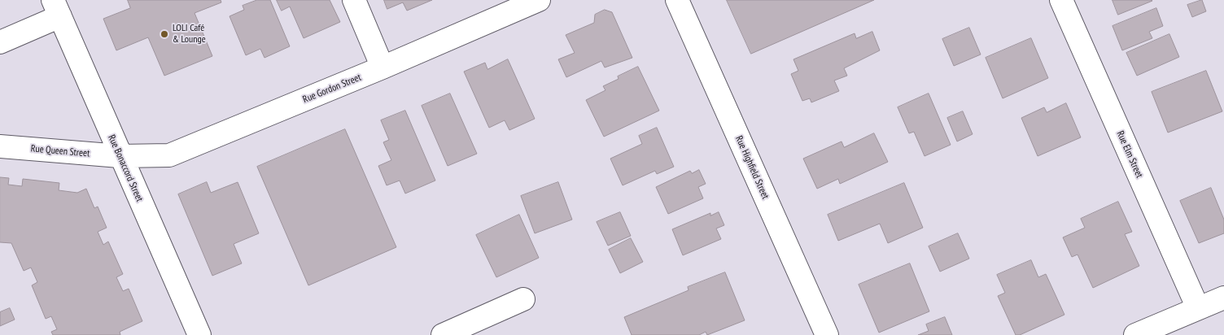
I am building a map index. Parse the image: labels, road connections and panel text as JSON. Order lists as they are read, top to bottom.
{
  "streets": {
    "street": [
      "Rue Gordon Street",
      "Rue Queen Street",
      "Rue Elm Street",
      "Rue Highfield Street",
      "Rue Bonaccord Street"
    ]
  },
  "crossings": [
    ["Rue Gordon Street", "Rue Queen Street"],
    ["Rue Gordon Street", "Rue Bonaccord Street"],
    ["Rue Queen Street", "Rue Bonaccord Street"]
  ],
  "places": ["LOLI Café & Lounge"]
}
